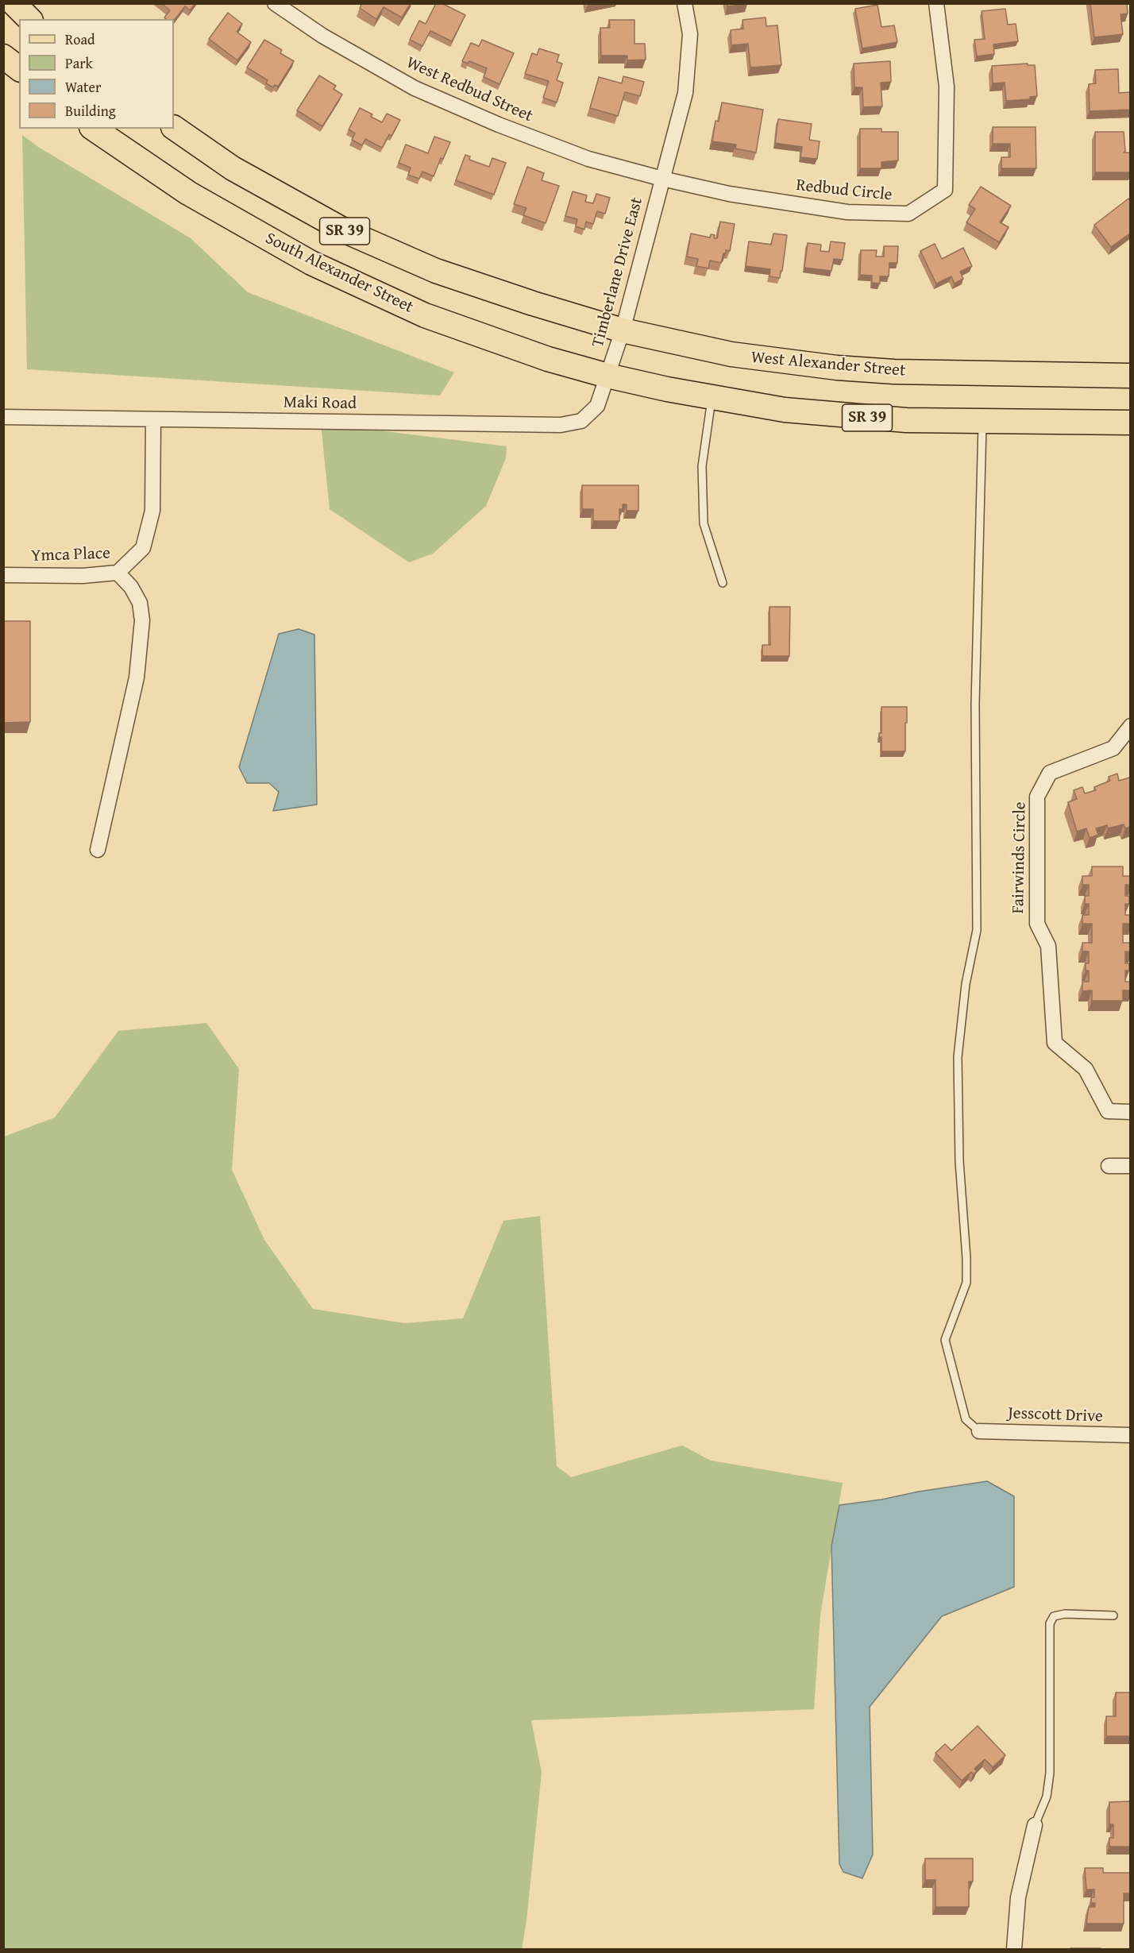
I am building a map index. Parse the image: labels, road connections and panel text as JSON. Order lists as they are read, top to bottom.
{
  "streets": {
    "main road": ["SR 39", "South Alexander Street", "West Alexander Street"],
    "street": [
      "West Redbud Street",
      "Redbud Circle",
      "Timberlane Drive East",
      "Maki Road",
      "Ymca Place",
      "Fairwinds Circle",
      "Jesscott Drive"
    ]
  },
  "crossings": [
    ["West Redbud Street", "Redbud Circle"],
    ["West Redbud Street", "Timberlane Drive East"],
    ["Redbud Circle", "Timberlane Drive East"],
    ["SR 39", "Timberlane Drive East"],
    ["SR 39", "South Alexander Street"],
    ["SR 39", "Maki Road"],
    ["Timberlane Drive East", "South Alexander Street"],
    ["Timberlane Drive East", "West Alexander Street"],
    ["Timberlane Drive East", "Maki Road"],
    ["South Alexander Street", "Maki Road"],
    ["Maki Road", "Ymca Place"]
  ],
  "legend": [
    "Road",
    "Park",
    "Water",
    "Building"
  ]
}
